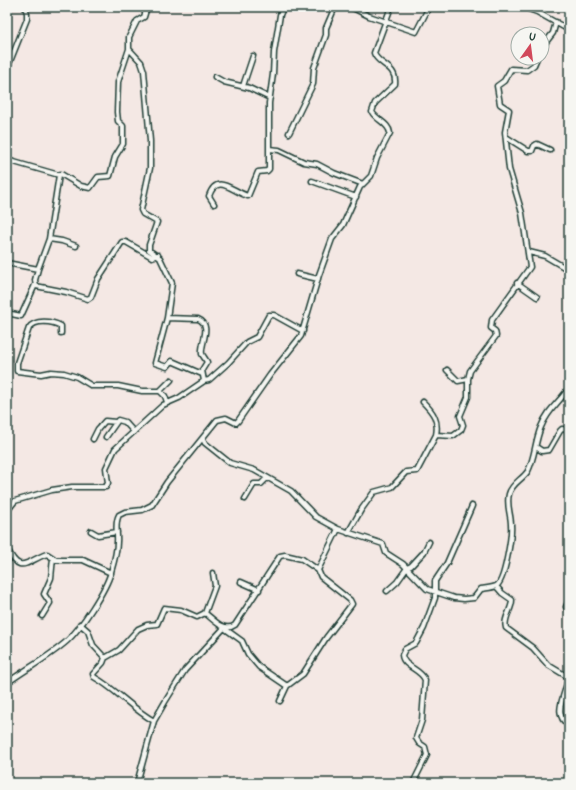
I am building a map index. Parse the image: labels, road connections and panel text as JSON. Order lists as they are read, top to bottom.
{
  "north": "top"
}
